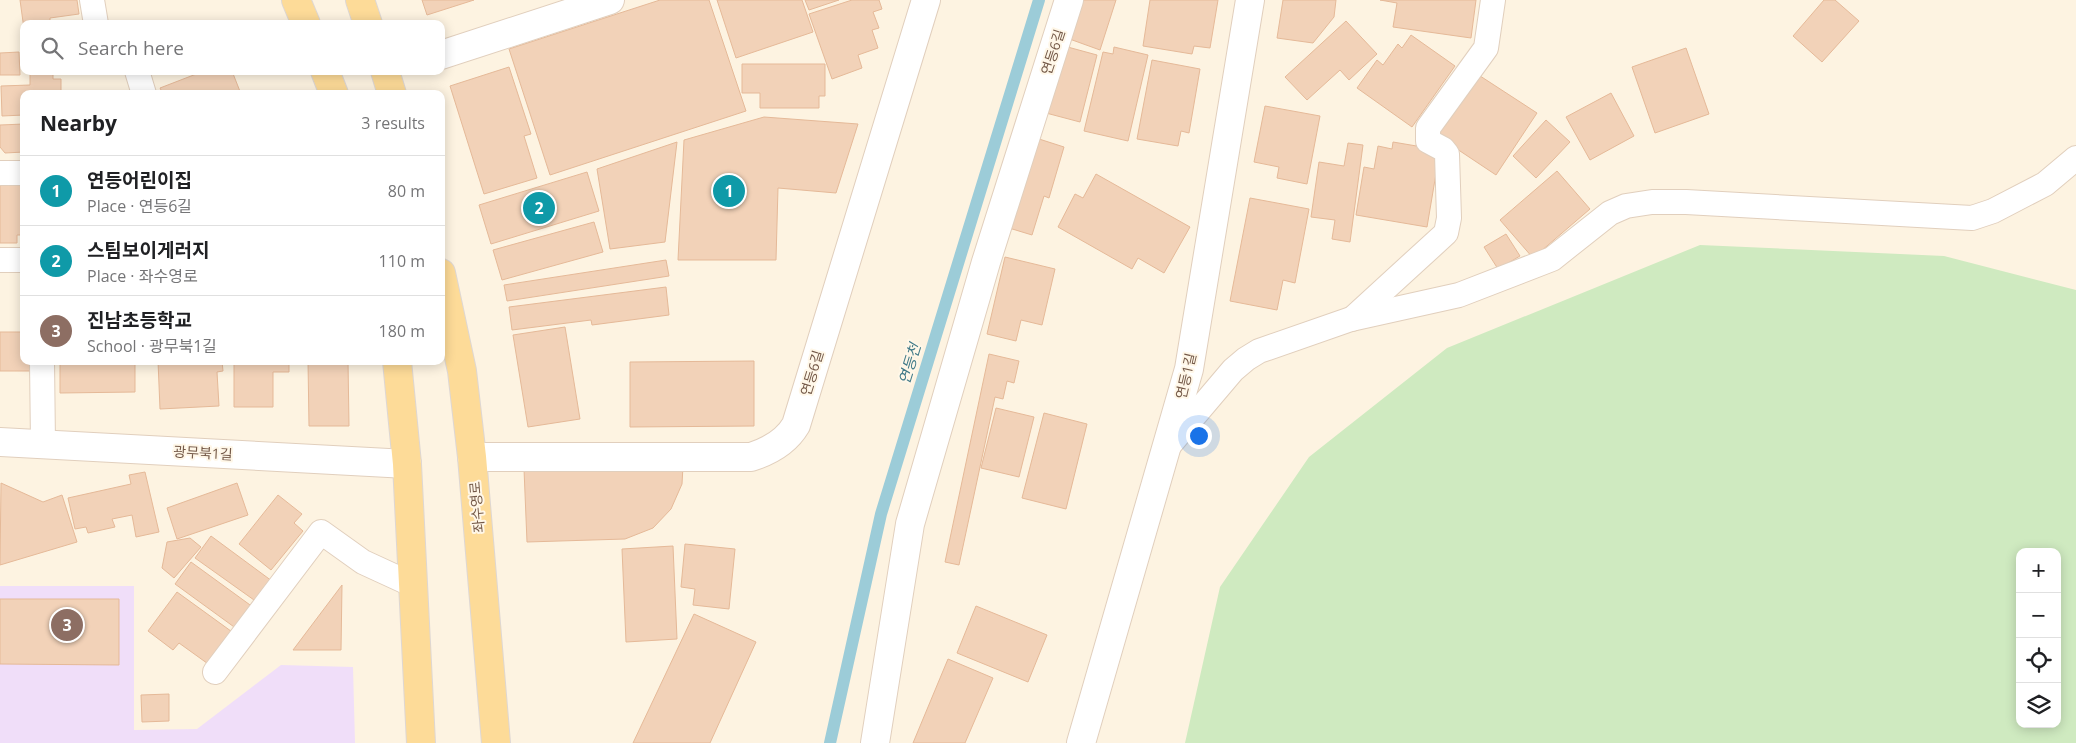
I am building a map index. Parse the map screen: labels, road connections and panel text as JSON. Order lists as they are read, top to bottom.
{
  "streets": {
    "main road": ["좌수영로"],
    "street": ["연등6길", "연등1길", "광무북1길"]
  },
  "crossings": [
    ["연등6길", "좌수영로"]
  ],
  "water": ["연등천"],
  "page": {
    "search": "Search here",
    "heading": ["Nearby", "3 results"],
    "list": [
      {
        "mark": "1",
        "name": "연등어린이집",
        "note": "Place · 연등6길",
        "value": "80 m"
      },
      {
        "mark": "2",
        "name": "스팀보이게러지",
        "note": "Place · 좌수영로",
        "value": "110 m"
      },
      {
        "mark": "3",
        "name": "진남초등학교",
        "note": "School · 광무북1길",
        "value": "180 m"
      }
    ],
    "pins": ["1", "2", "3"],
    "map_buttons": ["+", "−"]
  }
}
